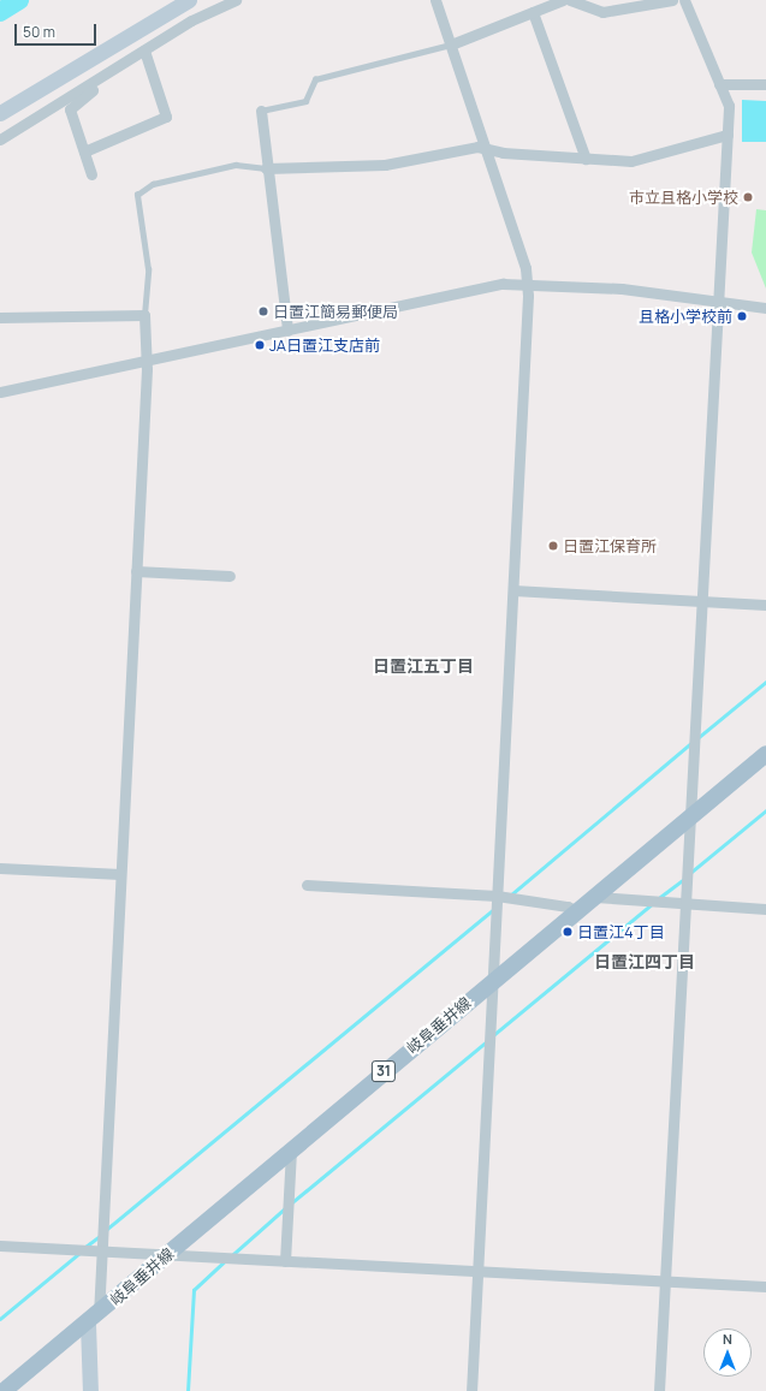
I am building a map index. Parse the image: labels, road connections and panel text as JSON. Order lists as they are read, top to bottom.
{
  "streets": {
    "main road": ["岐阜垂井線", "31"]
  },
  "districts": ["日置江五丁目", "日置江四丁目"],
  "places": [
    "市立且格小学校",
    "日置江簡易郵便局",
    "且格小学校前",
    "JA日置江支店前",
    "日置江保育所",
    "日置江4丁目"
  ],
  "scale_bar": "50 m",
  "north": "top"
}
